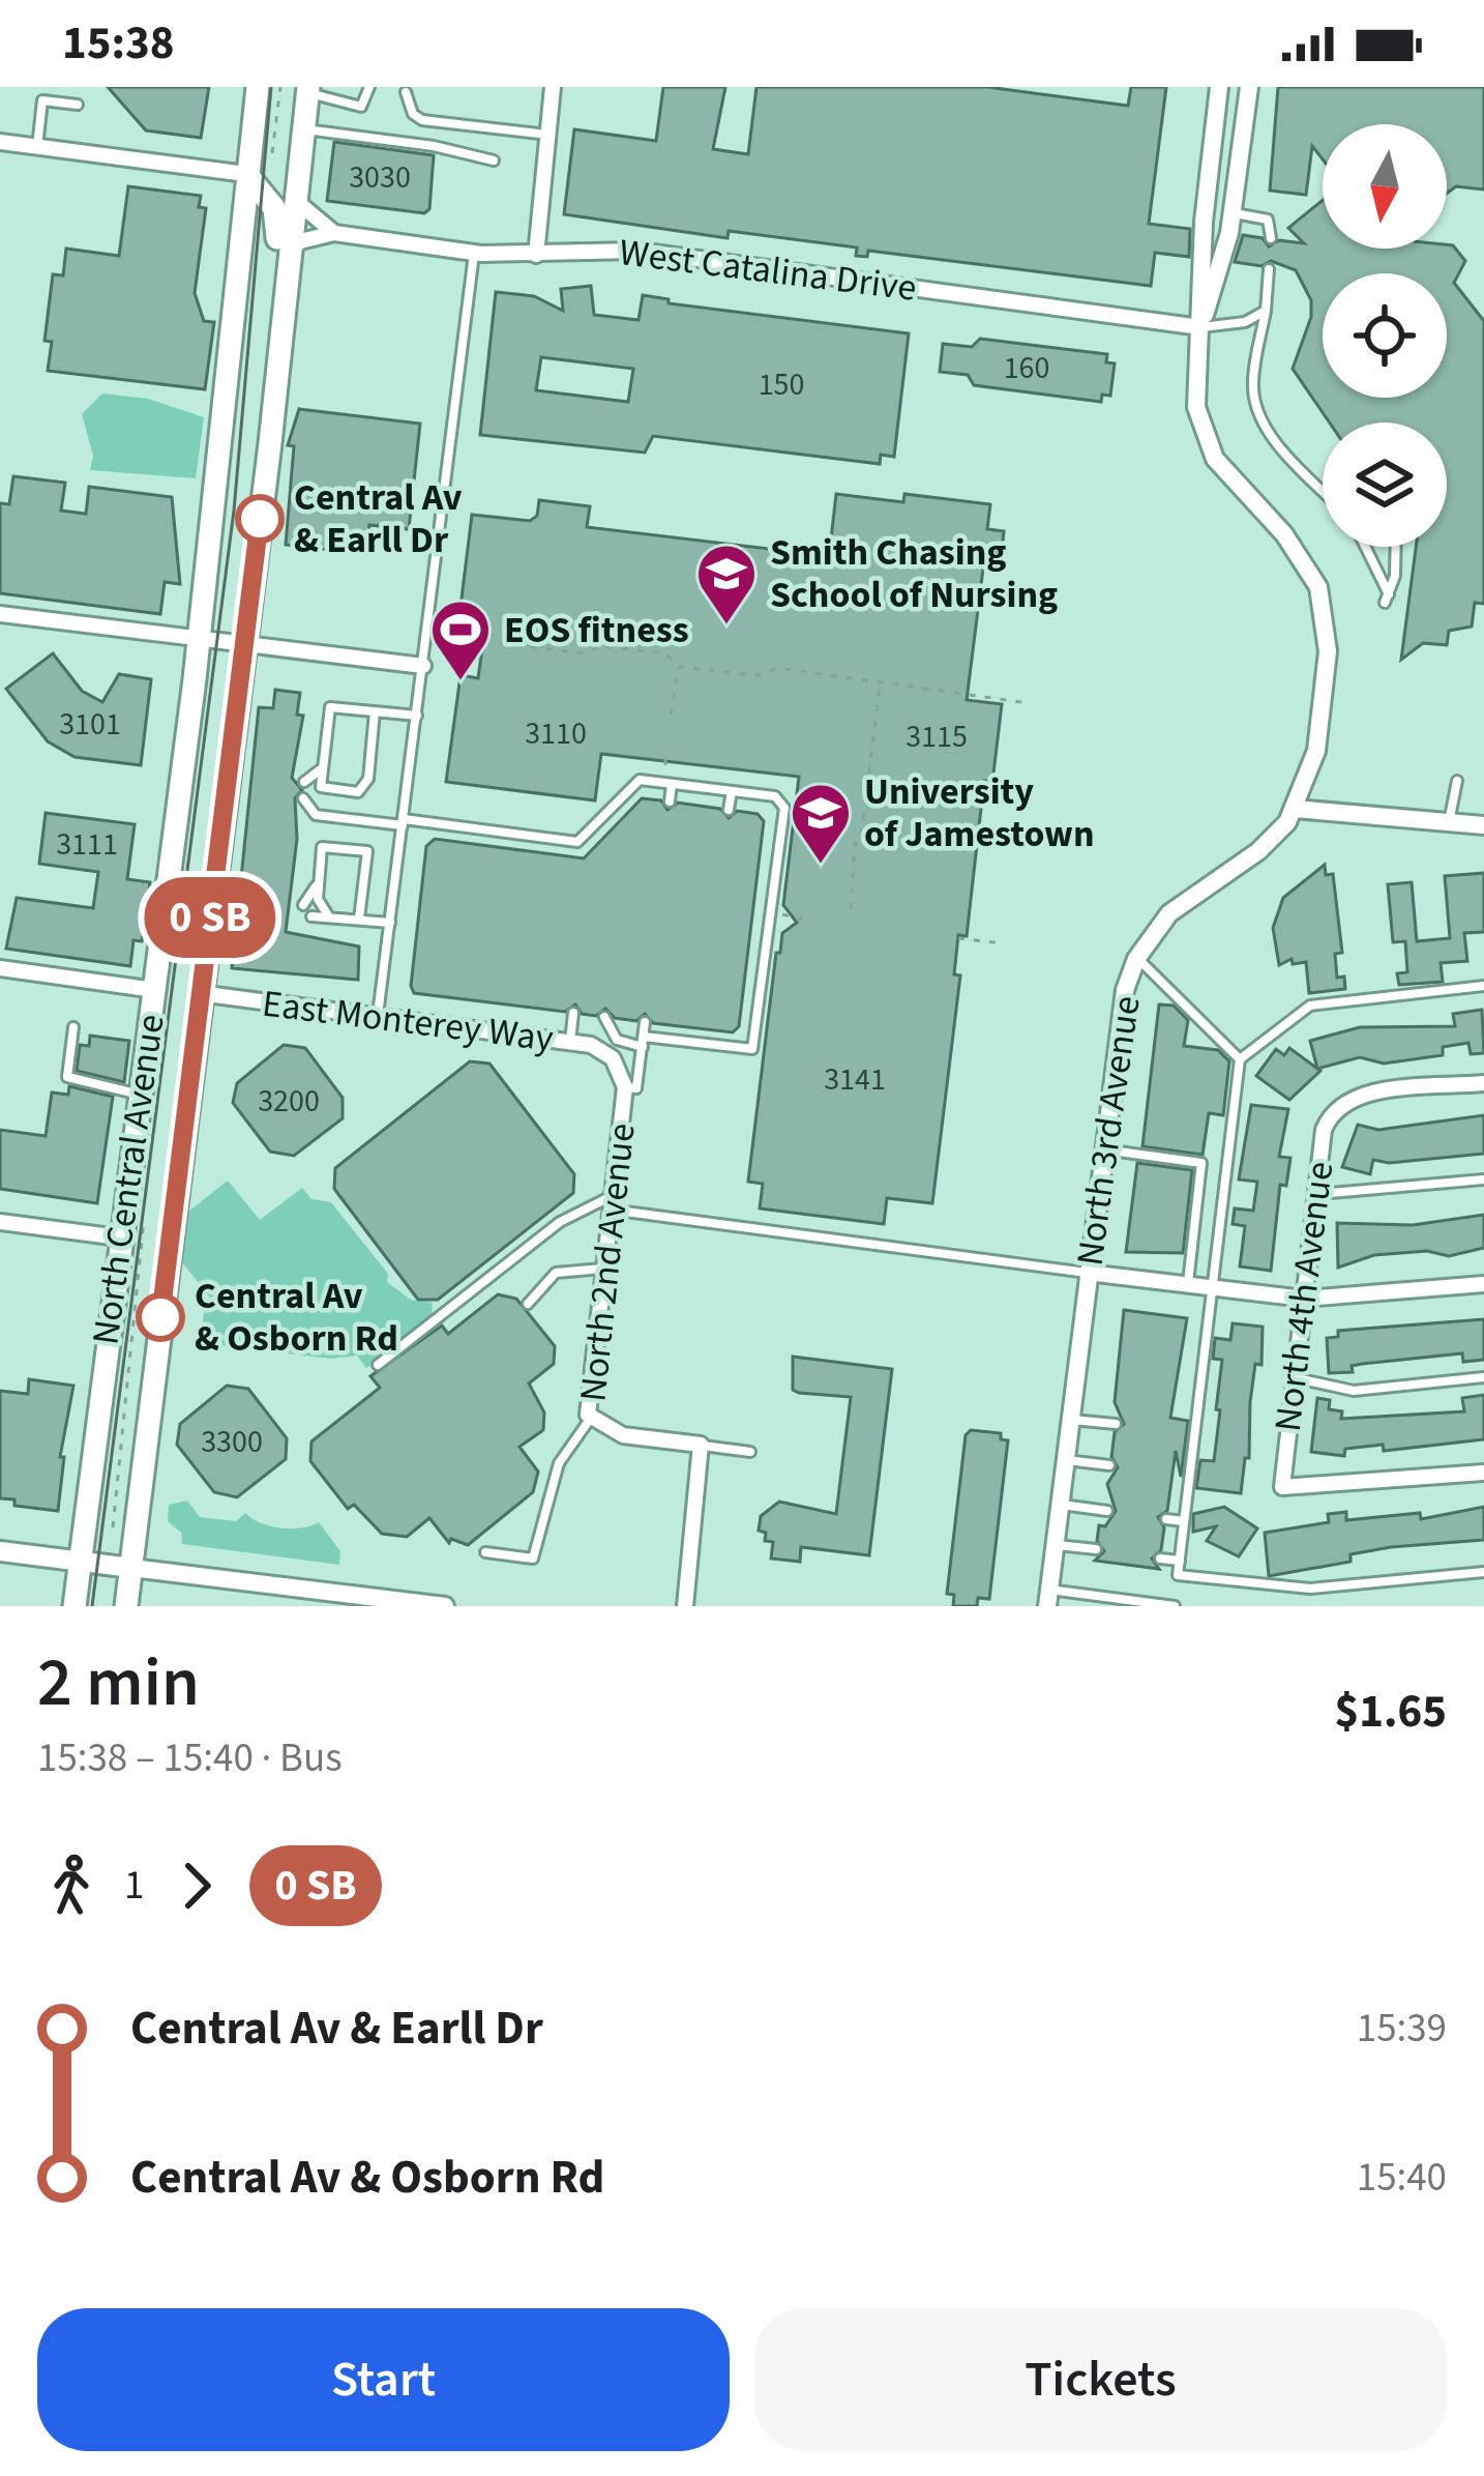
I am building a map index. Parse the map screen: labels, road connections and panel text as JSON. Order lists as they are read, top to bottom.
{
  "streets": {
    "main road": ["North Central Avenue"],
    "street": [
      "West Catalina Drive",
      "East Monterey Way",
      "North 3rd Avenue",
      "North 2nd Avenue",
      "North 4th Avenue"
    ]
  },
  "crossings": [
    ["West Catalina Drive", "North 3rd Avenue"],
    ["East Monterey Way", "North Central Avenue"],
    ["East Monterey Way", "North 2nd Avenue"]
  ],
  "places": {
    "other": ["Central Av & Earll Dr", "Central Av & Osborn Rd"],
    "school or university": ["Smith Chasing School of Nursing", "University of Jamestown"],
    "sports": ["EOS fitness"]
  },
  "house_numbers": [
    "3030",
    "160",
    "150",
    "3101",
    "3110",
    "3115",
    "3111",
    "3141",
    "3200",
    "3300"
  ],
  "north": "bottom",
  "page": {
    "status": "15:38",
    "on_map": "0 SB",
    "heading": ["2 min", "15:38 – 15:40 · Bus", "$1.65"],
    "legs": ["1", "0 SB"],
    "list": [
      {
        "name": "Central Av & Earll Dr",
        "value": "15:39"
      },
      {
        "name": "Central Av & Osborn Rd",
        "value": "15:40"
      }
    ],
    "buttons": ["Start", "Tickets"]
  }
}
